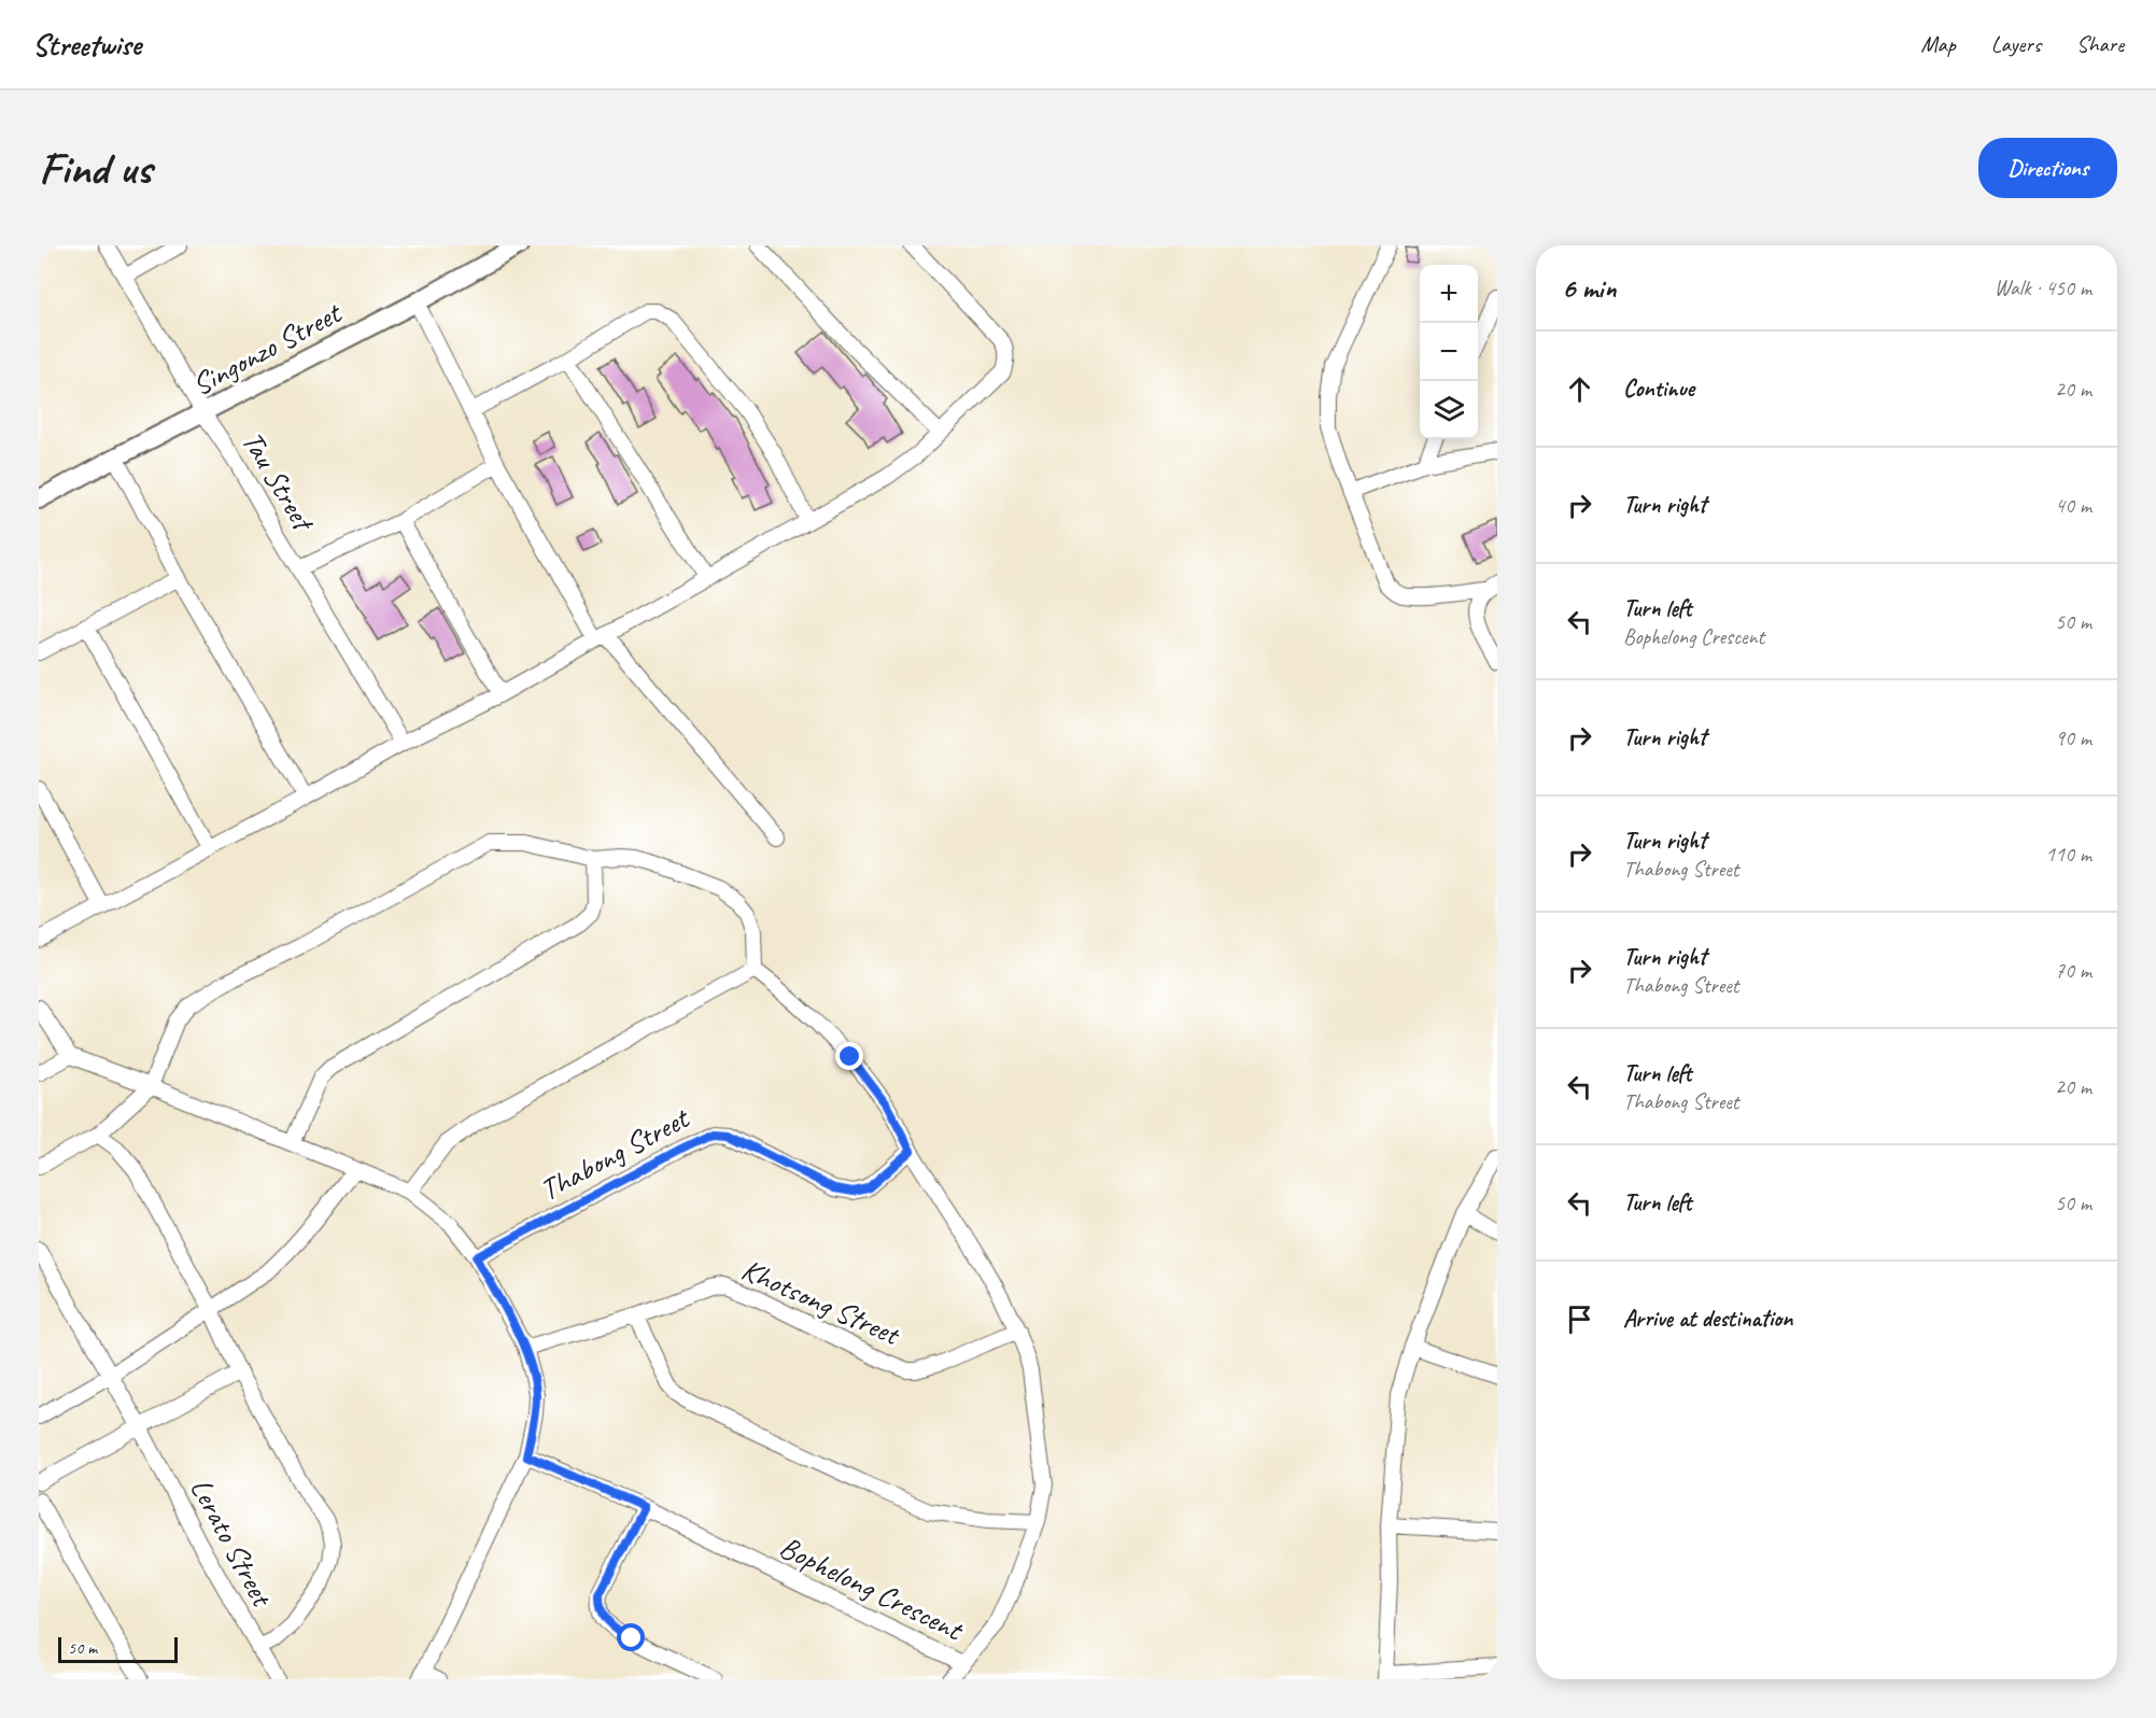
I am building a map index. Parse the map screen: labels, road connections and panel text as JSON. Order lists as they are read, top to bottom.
{
  "streets": {
    "street": [
      "Singonzo Street",
      "Tau Street",
      "Thabong Street",
      "Khotsong Street",
      "Lerato Street",
      "Bophelong Crescent"
    ]
  },
  "crossings": [
    ["Singonzo Street", "Tau Street"],
    ["Thabong Street", "Bophelong Crescent"],
    ["Khotsong Street", "Bophelong Crescent"]
  ],
  "scale_bar": "50 m",
  "page": {
    "header": "Streetwise",
    "nav": ["Map", "Layers", "Share"],
    "buttons": "Directions",
    "title": "Find us",
    "heading": ["6 min", "Walk · 450 m"],
    "map_buttons": ["+", "−"],
    "list": [
      ["Continue", "20 m"],
      ["Turn right", "40 m"],
      ["Turn left", "Bophelong Crescent", "50 m"],
      ["Turn right", "90 m"],
      ["Turn right", "Thabong Street", "110 m"],
      ["Turn right", "Thabong Street", "70 m"],
      ["Turn left", "Thabong Street", "20 m"],
      ["Turn left", "50 m"],
      "Arrive at destination"
    ],
    "scale": "50 m"
  }
}
